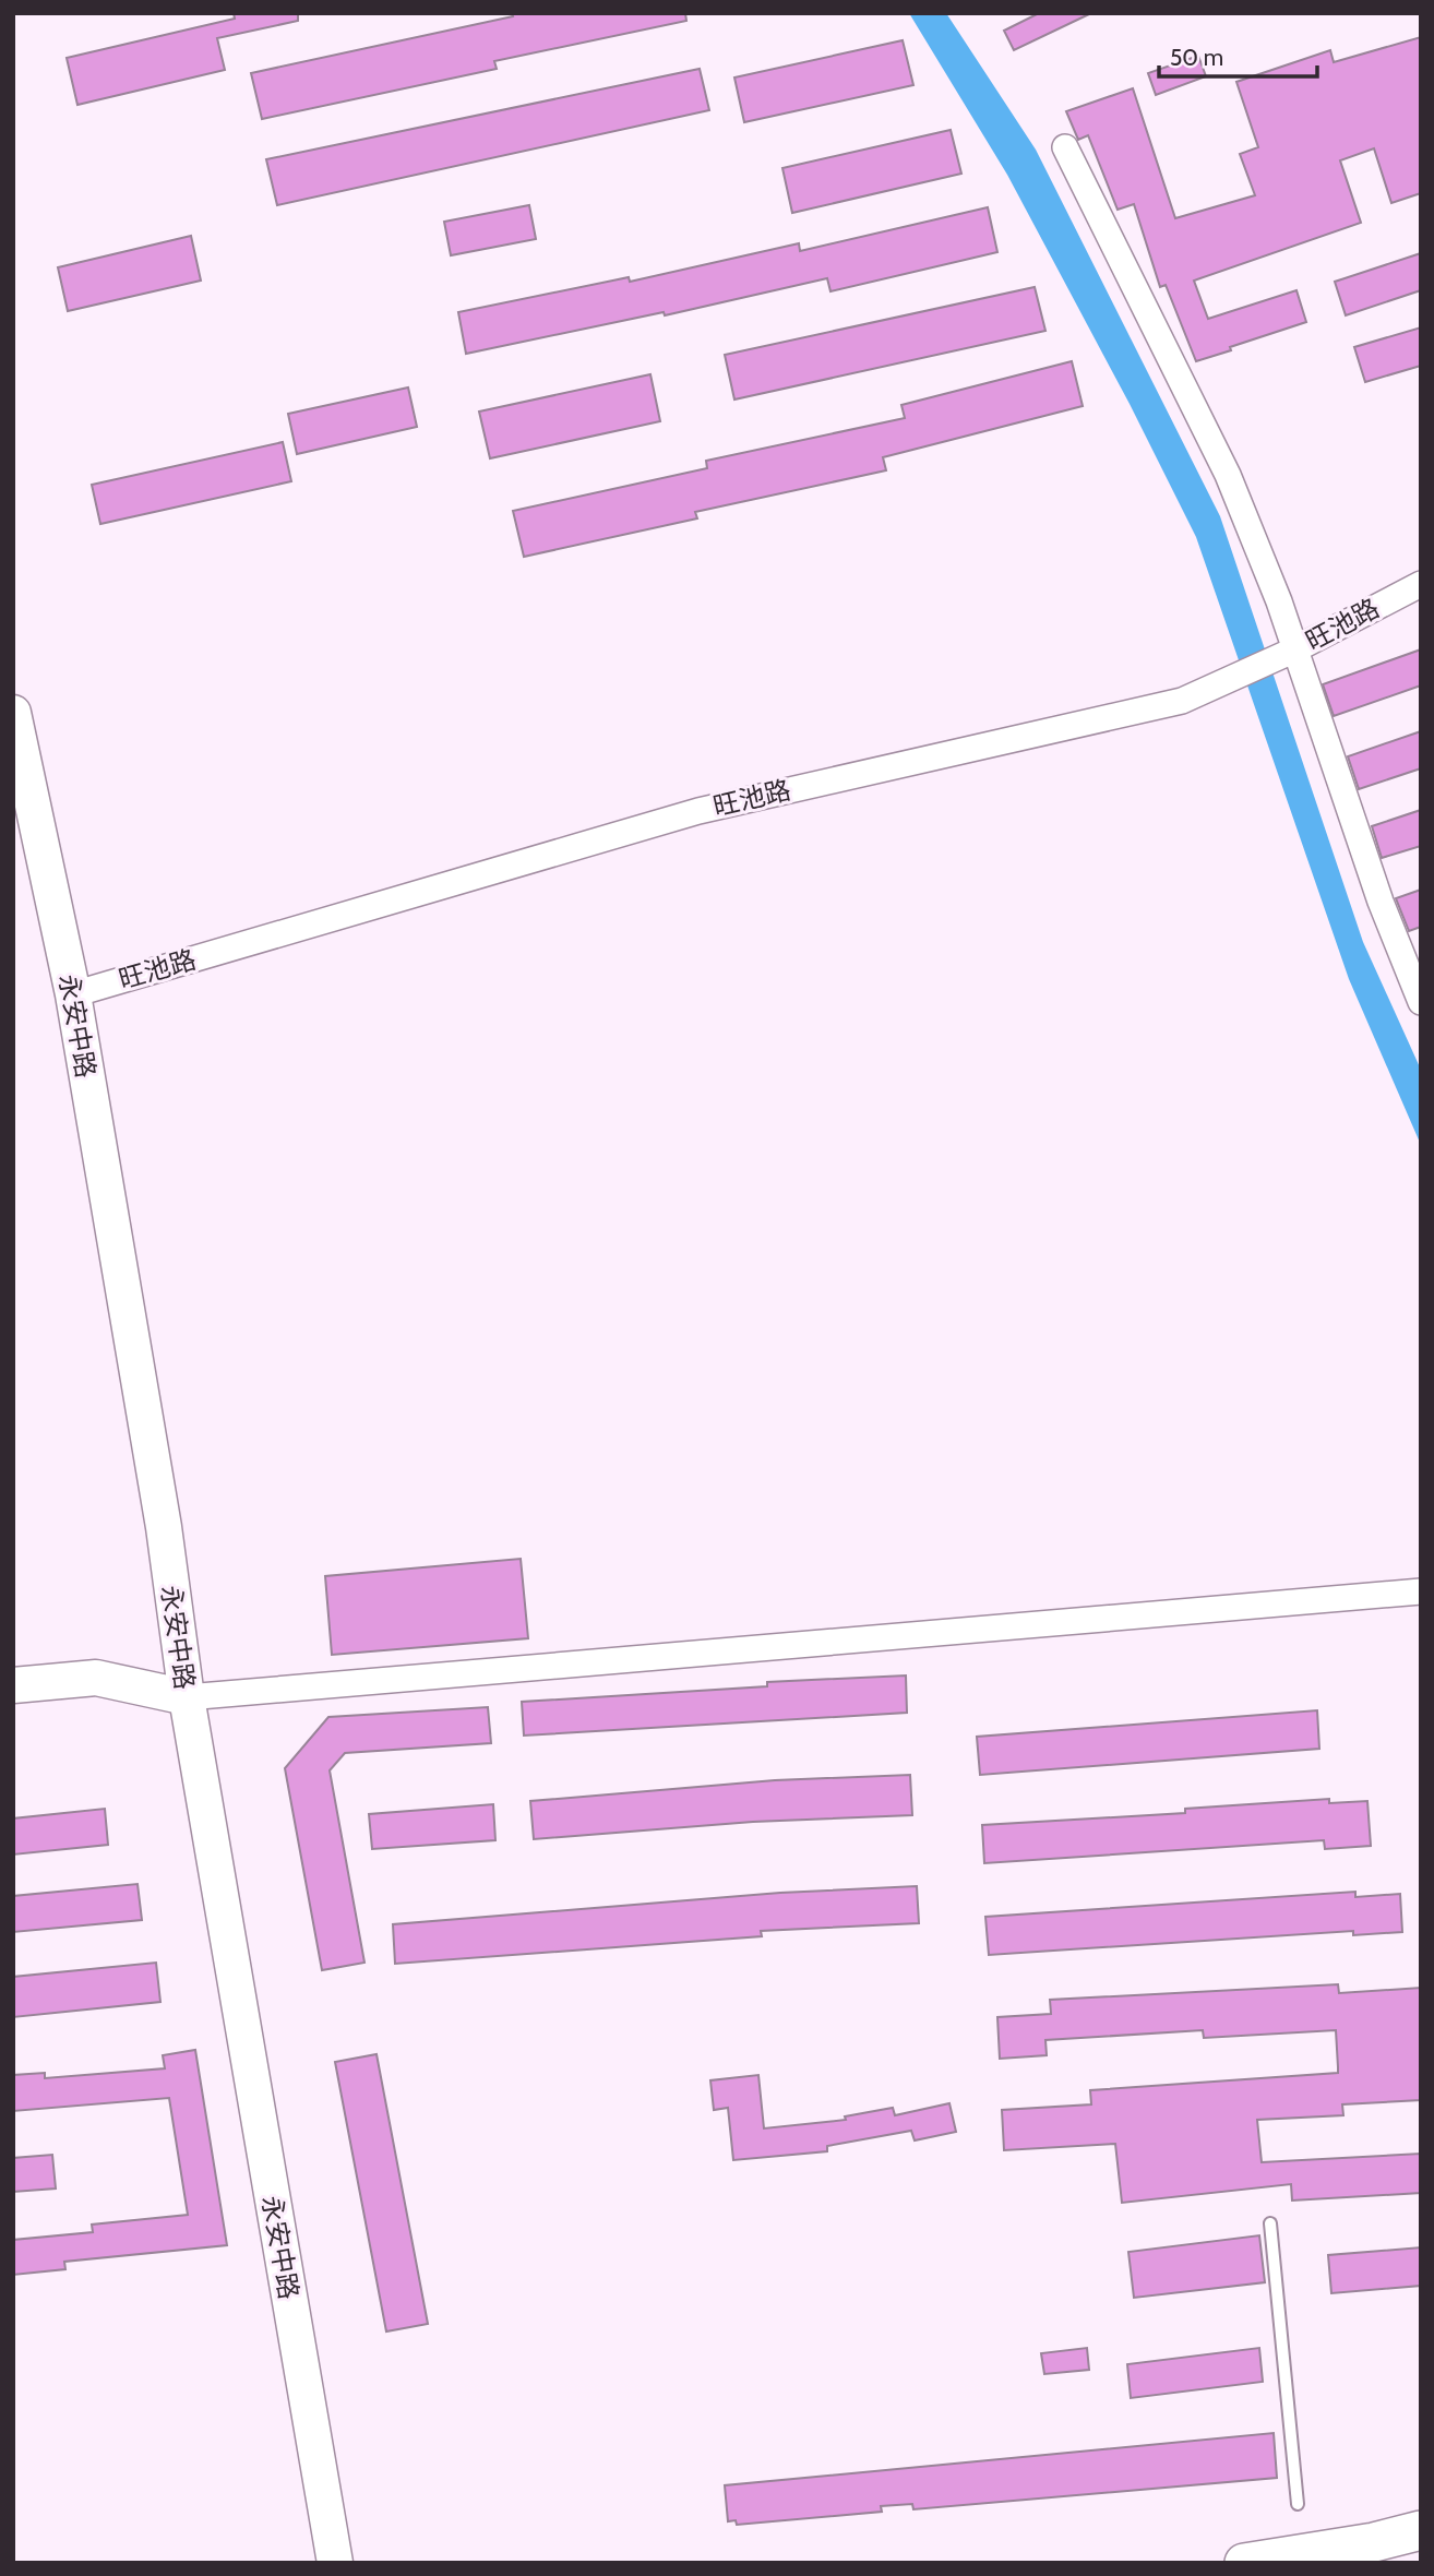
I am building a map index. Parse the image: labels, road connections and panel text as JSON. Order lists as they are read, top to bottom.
{
  "streets": {
    "street": ["旺池路", "永安中路"]
  },
  "crossings": [
    ["旺池路", "永安中路"]
  ],
  "scale_bar": "50 m"
}
